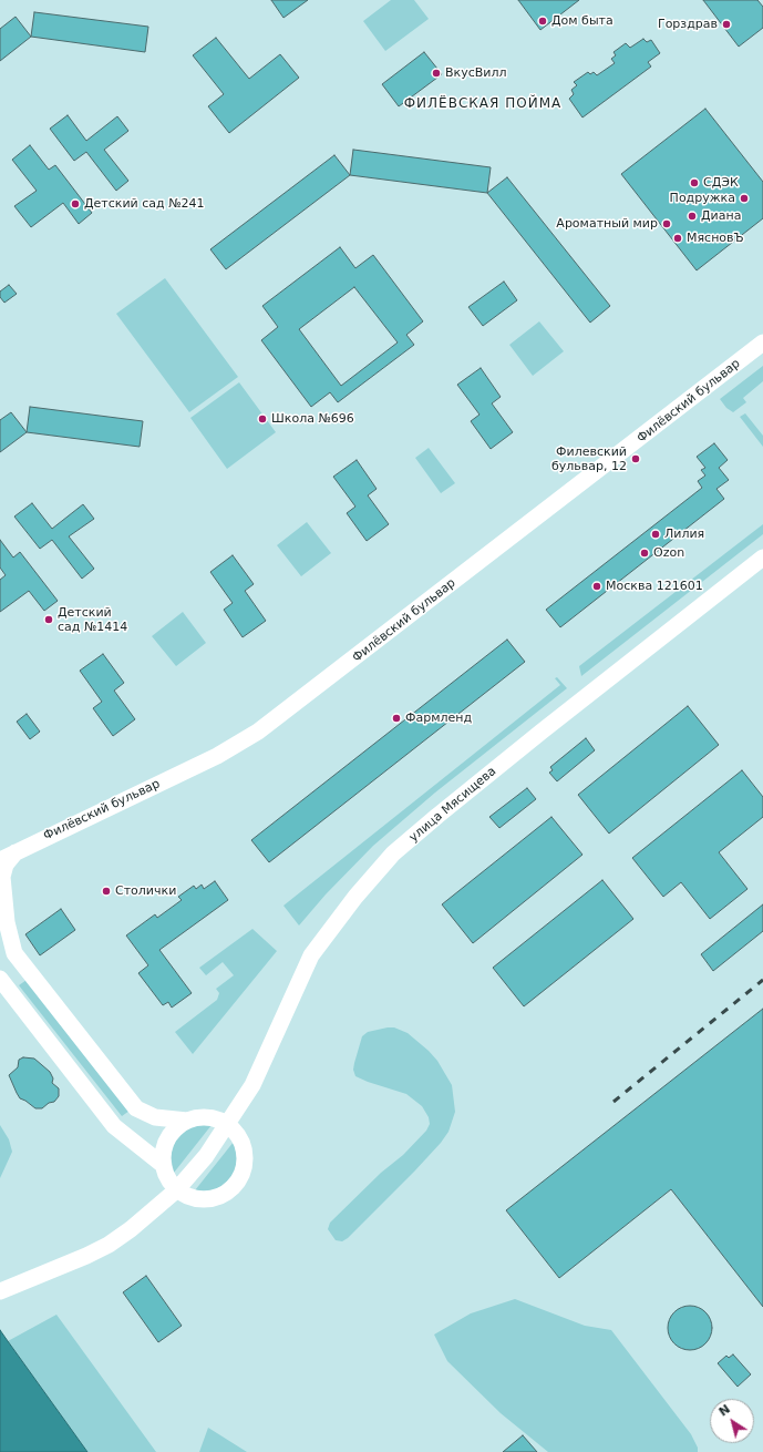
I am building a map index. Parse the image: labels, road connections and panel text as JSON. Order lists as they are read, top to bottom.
{
  "streets": {
    "street": ["Филёвский бульвар", "улица Мясищева"]
  },
  "districts": ["ФИЛЁВСКАЯ ПОЙМА"],
  "places": [
    "Дом быта",
    "Горздрав",
    "ВкусВилл",
    "СДЭК",
    "Подружка",
    "Детский сад №241",
    "Диана",
    "Ароматный мир",
    "МясновЪ",
    "Школа №696",
    "Филевский бульвар, 12",
    "Лилия",
    "Ozon",
    "Москва 121601",
    "Детский сад №1414",
    "Фармленд",
    "Столички"
  ],
  "north": "top left"
}
